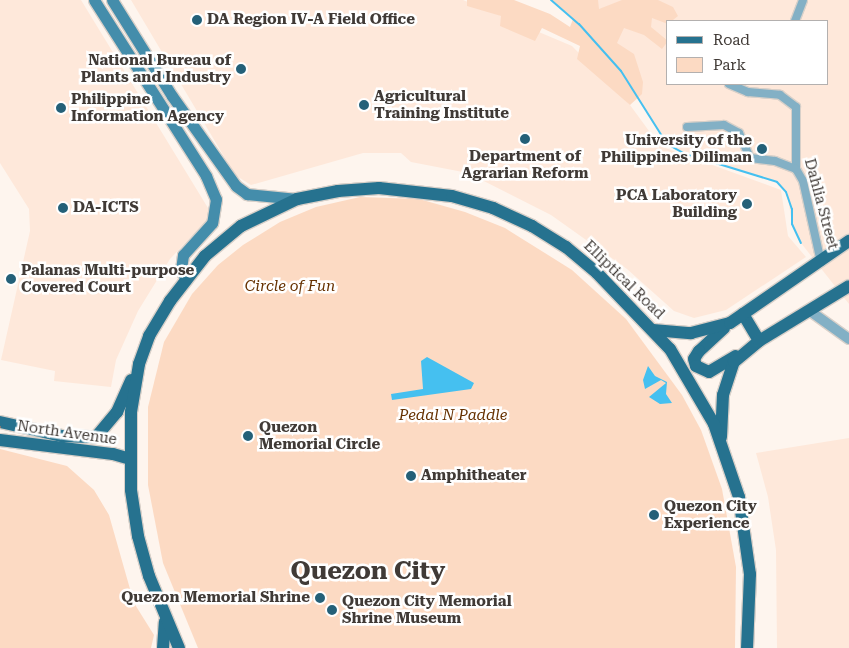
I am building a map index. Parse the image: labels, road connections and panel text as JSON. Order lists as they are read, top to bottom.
{
  "streets": {
    "main road": ["Elliptical Road", "North Avenue"],
    "street": ["Dahlia Street"]
  },
  "crossings": [
    ["Elliptical Road", "North Avenue"]
  ],
  "districts": ["Quezon City"],
  "parks": ["Circle of Fun", "Pedal N Paddle"],
  "places": [
    "DA Region IV-A Field Office",
    "National Bureau of Plants and Industry",
    "Agricultural Training Institute",
    "Philippine Information Agency",
    "Department of Agrarian Reform",
    "University of the Philippines Diliman",
    "PCA Laboratory Building",
    "DA-ICTS",
    "Palanas Multi-purpose Covered Court",
    "Quezon Memorial Circle",
    "Amphitheater",
    "Quezon City Experience",
    "Quezon Memorial Shrine",
    "Quezon City Memorial Shrine Museum"
  ],
  "legend": ["Road", "Park"]
}
